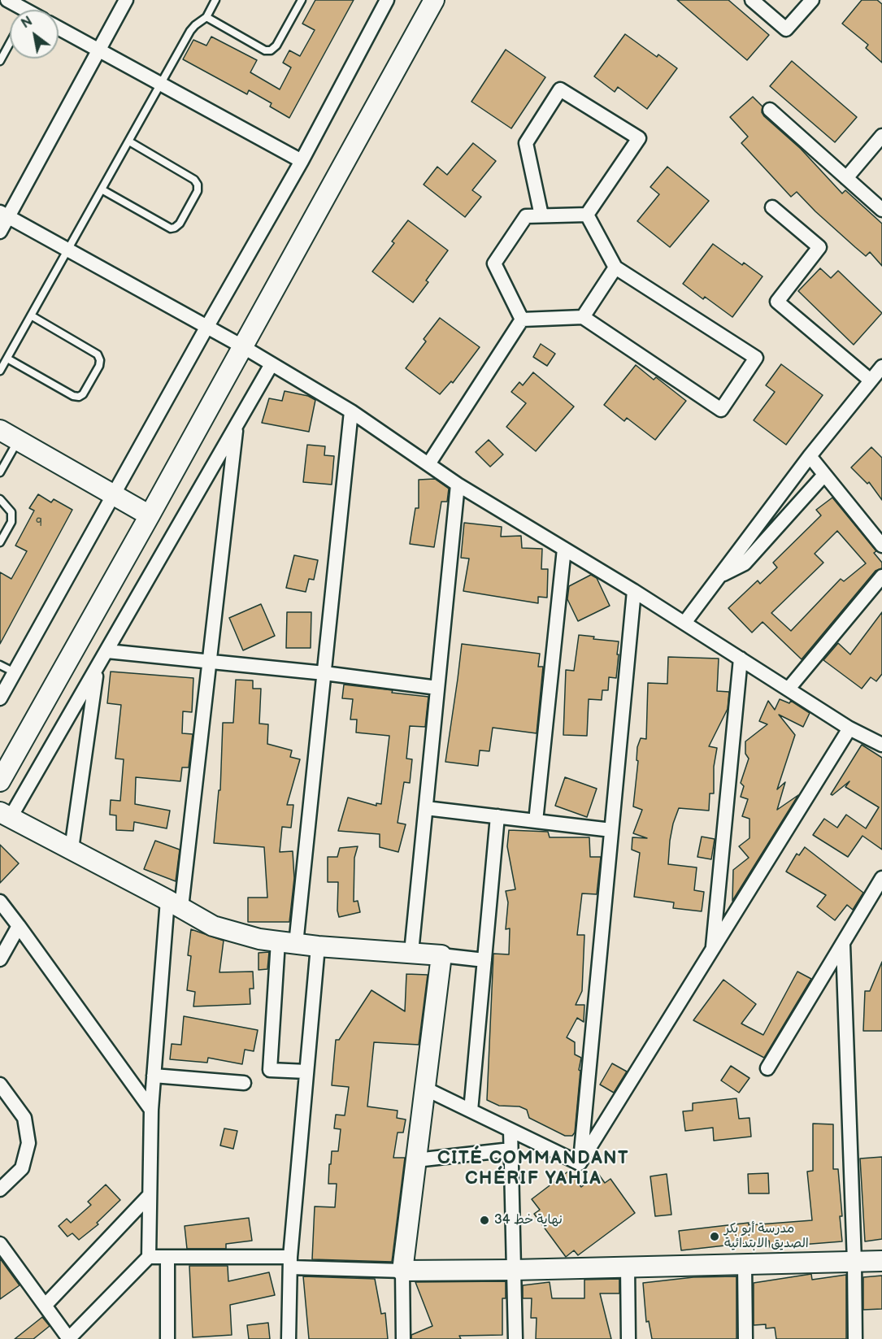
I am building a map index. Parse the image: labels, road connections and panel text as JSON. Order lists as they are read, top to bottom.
{
  "districts": ["CITÉ COMMANDANT CHÉRIF YAHIA"],
  "places": ["نهاية خط 34", "مدرسة أبو بكر الصديق الابتدائية"],
  "house_numbers": ["9"],
  "north": "top left"
}
